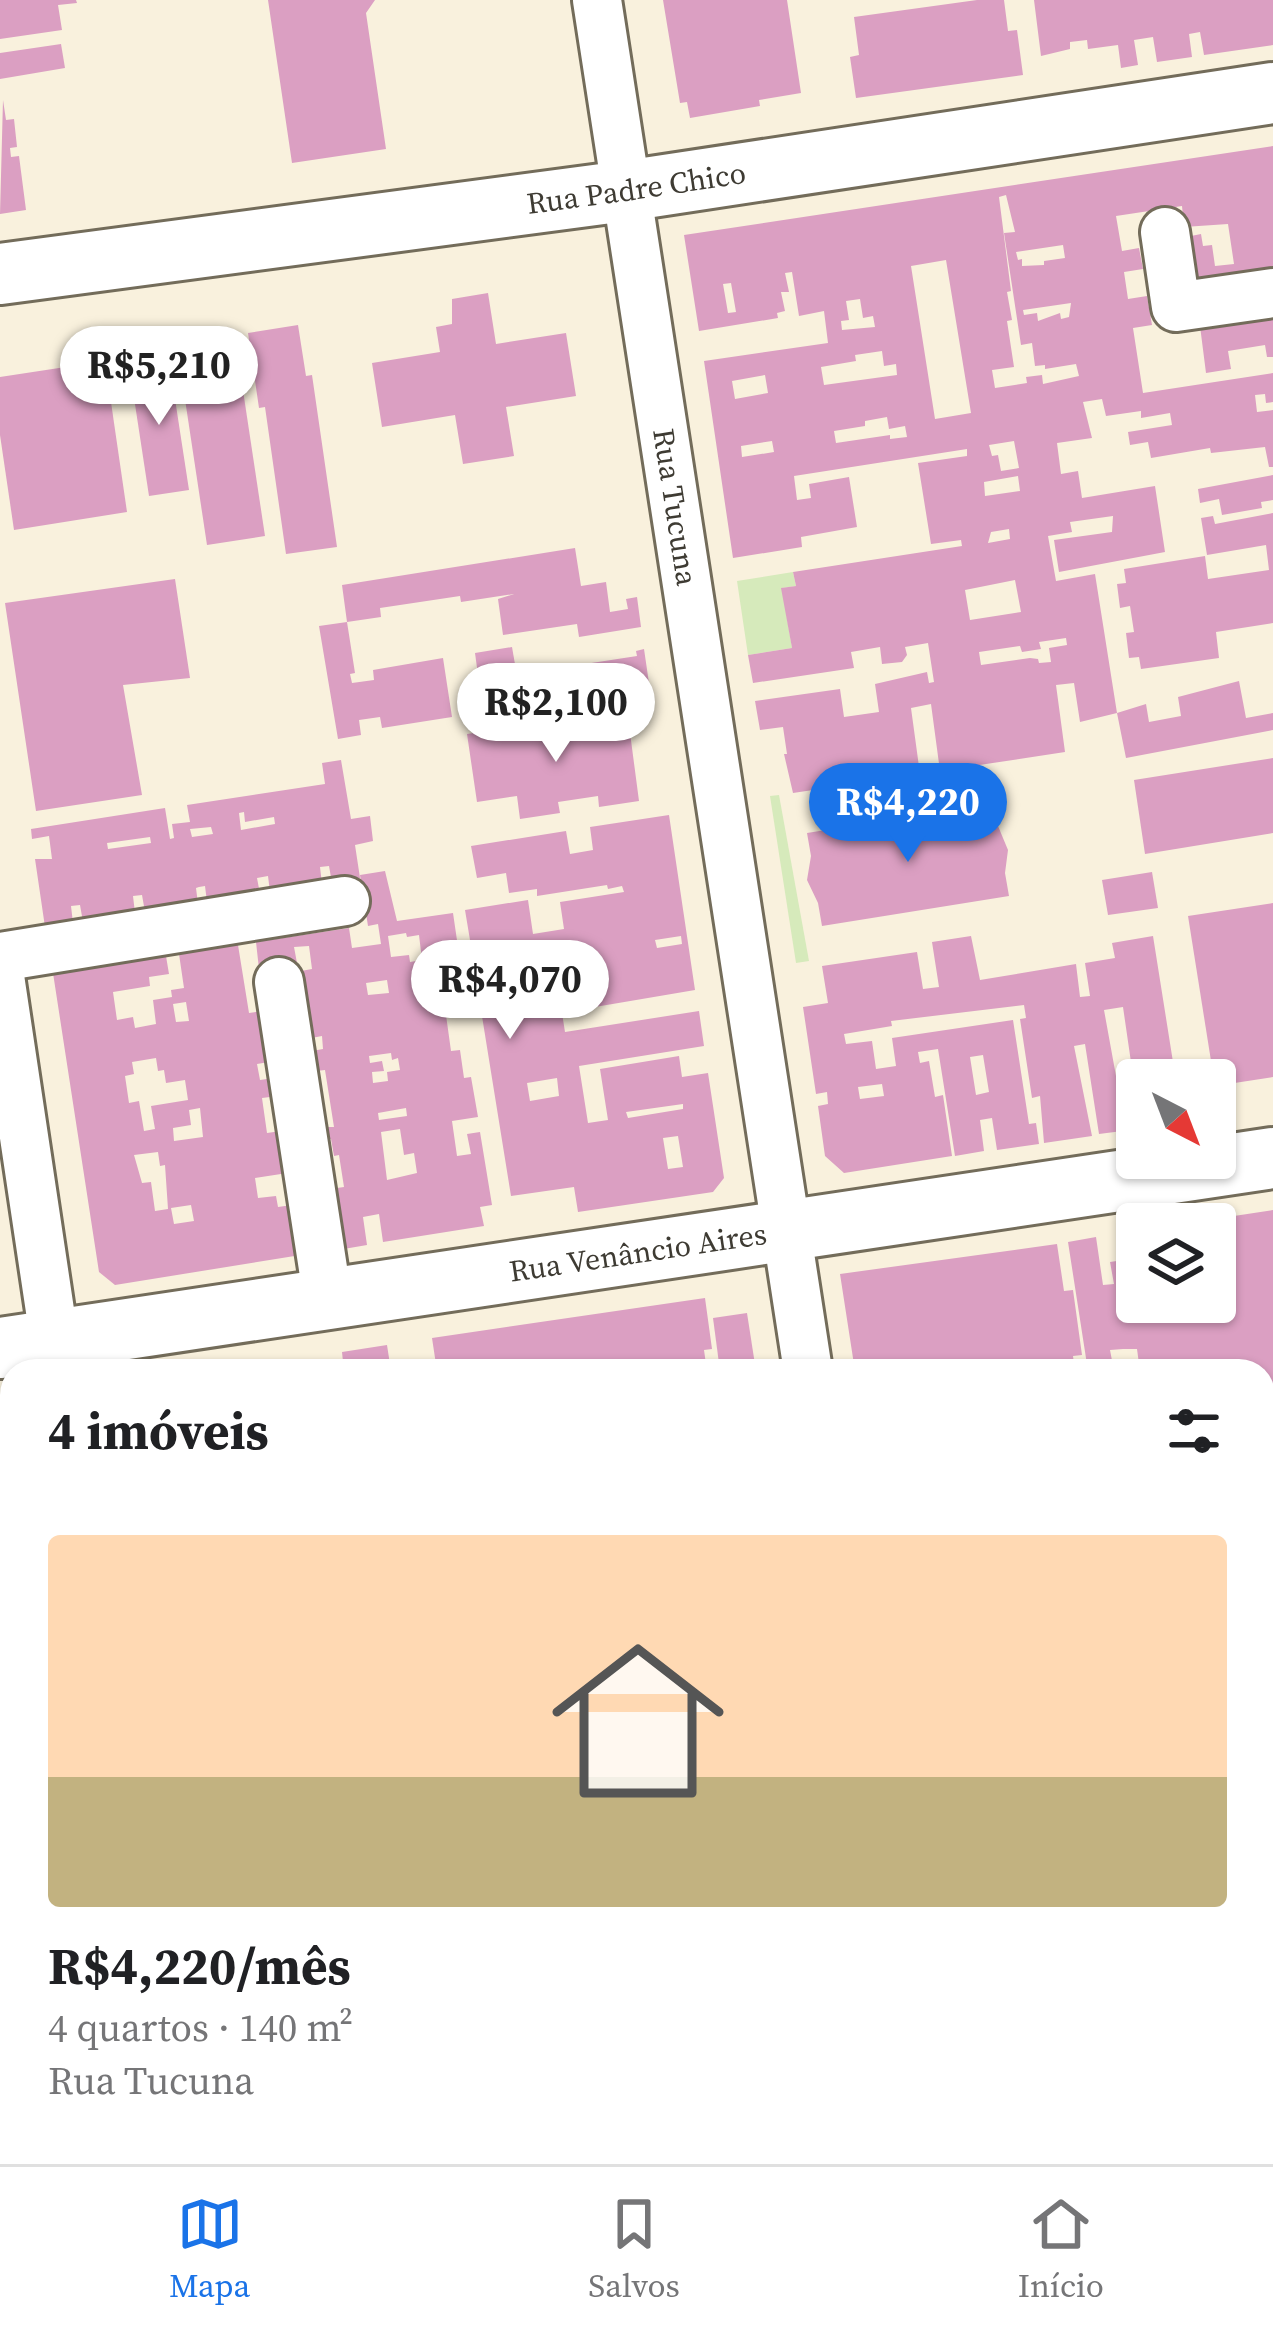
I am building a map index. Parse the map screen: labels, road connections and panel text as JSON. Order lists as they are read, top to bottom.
{
  "streets": {
    "street": ["Rua Padre Chico", "Rua Tucuna", "Rua Venâncio Aires"]
  },
  "crossings": [
    ["Rua Padre Chico", "Rua Tucuna"],
    ["Rua Tucuna", "Rua Venâncio Aires"]
  ],
  "north": "bottom right",
  "page": {
    "price": [
      "R$5,210",
      "R$2,100",
      "R$4,220",
      "R$4,070"
    ],
    "heading": "4 imóveis",
    "list": [
      {
        "name": "R$4,220/mês",
        "note": "4 quartos · 140 m² · Rua Tucuna"
      }
    ],
    "tabs": ["Mapa", "Salvos", "Início"]
  }
}
